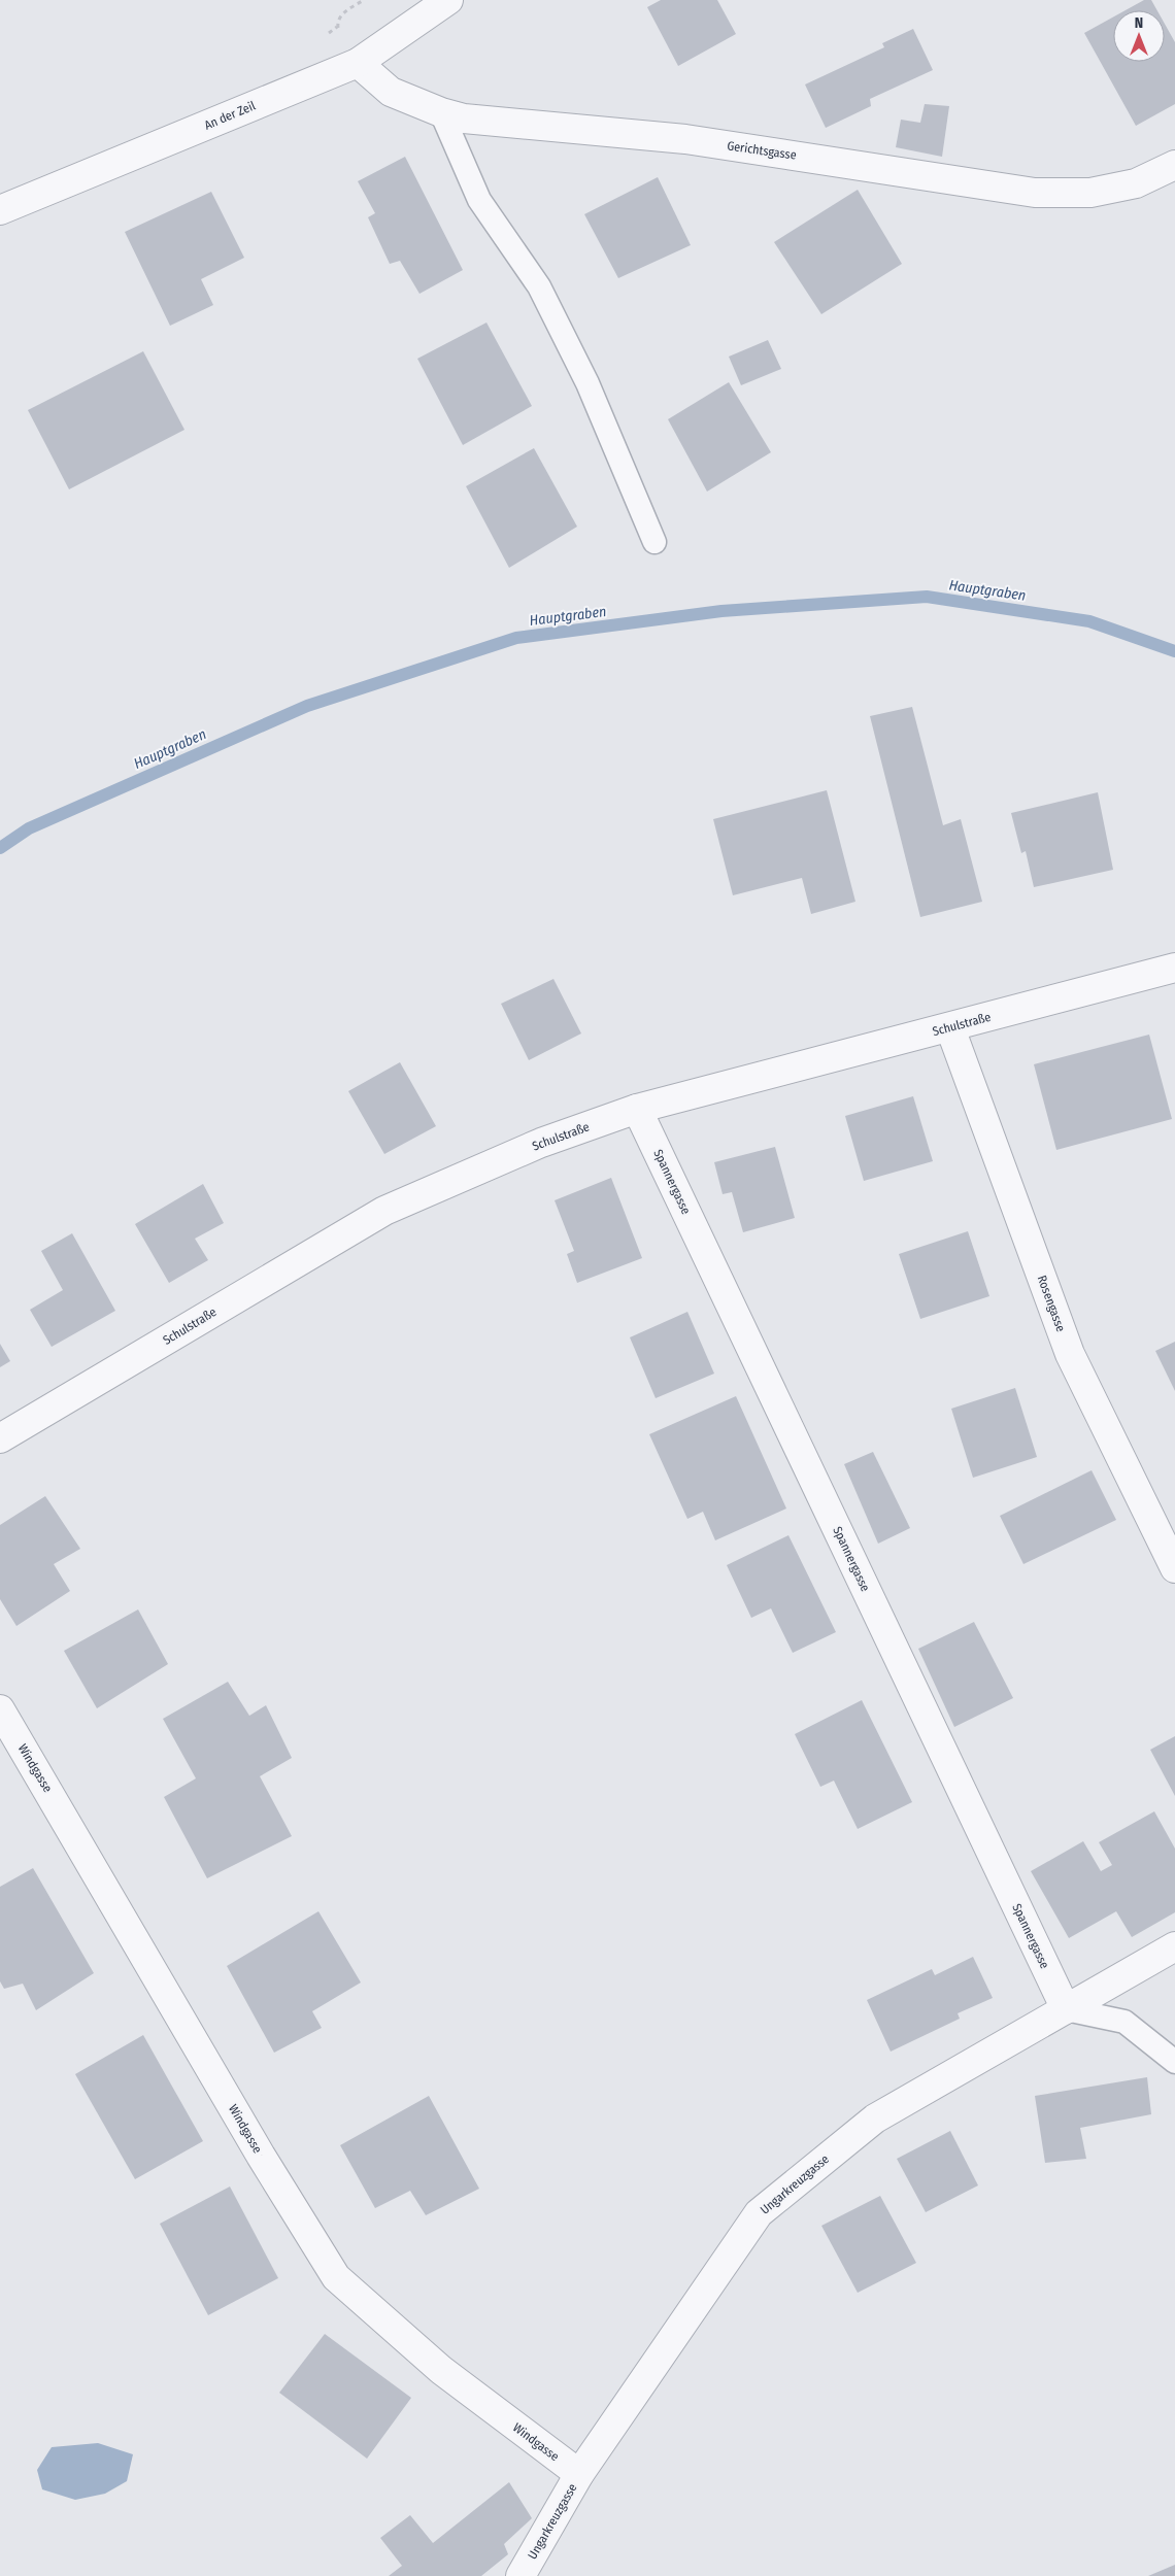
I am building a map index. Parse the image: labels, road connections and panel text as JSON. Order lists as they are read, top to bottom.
{
  "streets": {
    "street": [
      "An der Zeil",
      "Gerichtsgasse",
      "Schulstraße",
      "Spannergasse",
      "Rosengasse",
      "Windgasse",
      "Ungarkreuzgasse"
    ]
  },
  "crossings": [
    ["An der Zeil", "Gerichtsgasse"],
    ["Schulstraße", "Spannergasse"],
    ["Schulstraße", "Rosengasse"],
    ["Spannergasse", "Ungarkreuzgasse"],
    ["Windgasse", "Ungarkreuzgasse"]
  ],
  "water": ["Hauptgraben"],
  "north": "top"
}
